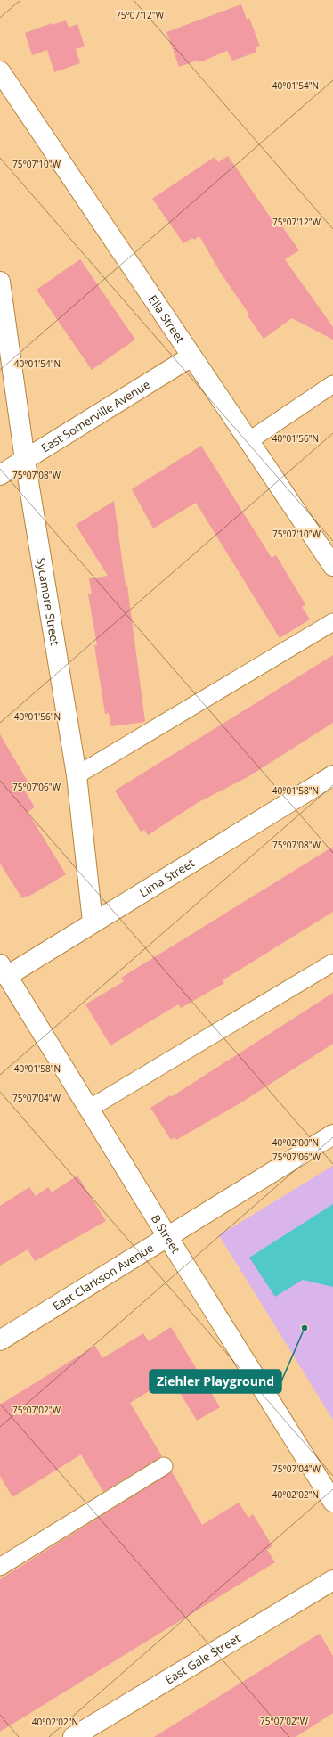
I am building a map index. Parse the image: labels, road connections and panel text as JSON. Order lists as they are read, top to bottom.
{
  "streets": {
    "street": [
      "Ella Street",
      "East Somerville Avenue",
      "Sycamore Street",
      "Lima Street",
      "B Street",
      "East Clarkson Avenue",
      "East Gale Street"
    ]
  },
  "crossings": [
    ["Ella Street", "East Somerville Avenue"],
    ["East Somerville Avenue", "Sycamore Street"],
    ["Sycamore Street", "Lima Street"],
    ["Lima Street", "B Street"],
    ["B Street", "East Clarkson Avenue"]
  ],
  "places": ["Ziehler Playground"],
  "coordinates": [
    "75°07'12\"W",
    "40°01'54\"N",
    "75°07'10\"W",
    "40°01'56\"N",
    "75°07'08\"W",
    "75°07'06\"W",
    "40°01'58\"N",
    "75°07'04\"W",
    "40°02'00\"N",
    "75°07'02\"W",
    "40°02'02\"N"
  ]
}
